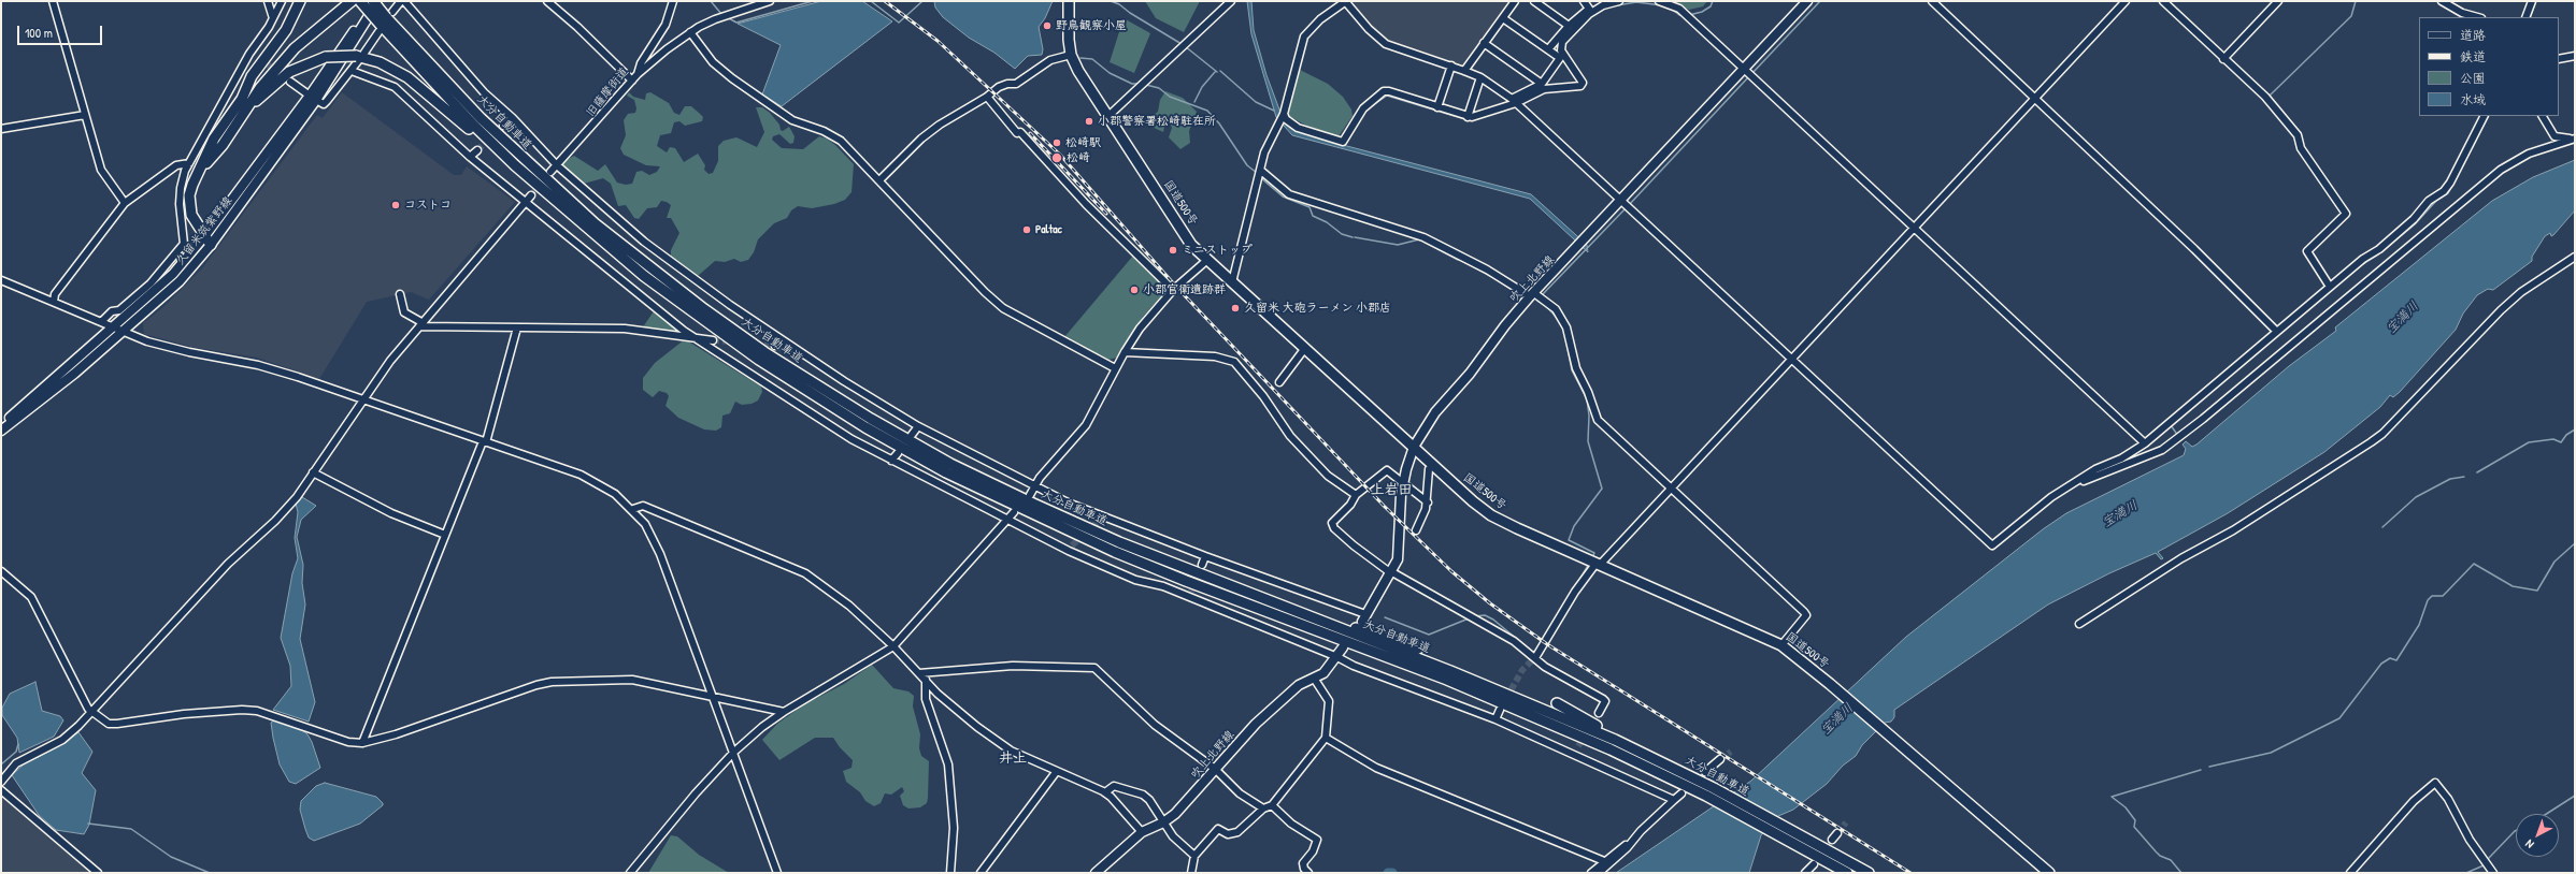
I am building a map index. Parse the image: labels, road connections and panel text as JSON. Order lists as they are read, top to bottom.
{
  "streets": {
    "highway": ["大分自動車道", "国道500号"],
    "main road": ["久留米筑紫野線", "吹上北野線"],
    "street": ["旧薩摩街道"]
  },
  "crossings": [
    ["大分自動車道", "久留米筑紫野線"],
    ["国道500号", "吹上北野線"]
  ],
  "districts": ["上岩田", "井上"],
  "water": ["宝満川"],
  "places": [
    "野鳥観察小屋",
    "小郡警察署松崎駐在所",
    "松崎駅",
    "松崎",
    "コストコ",
    "Paltac",
    "ミニストップ",
    "小郡官衛遺跡群",
    "久留米 大砲ラーメン 小郡店"
  ],
  "legend": [
    "道路",
    "鉄道",
    "公園",
    "水域"
  ],
  "scale_bar": "100 m",
  "north": "bottom left"
}
